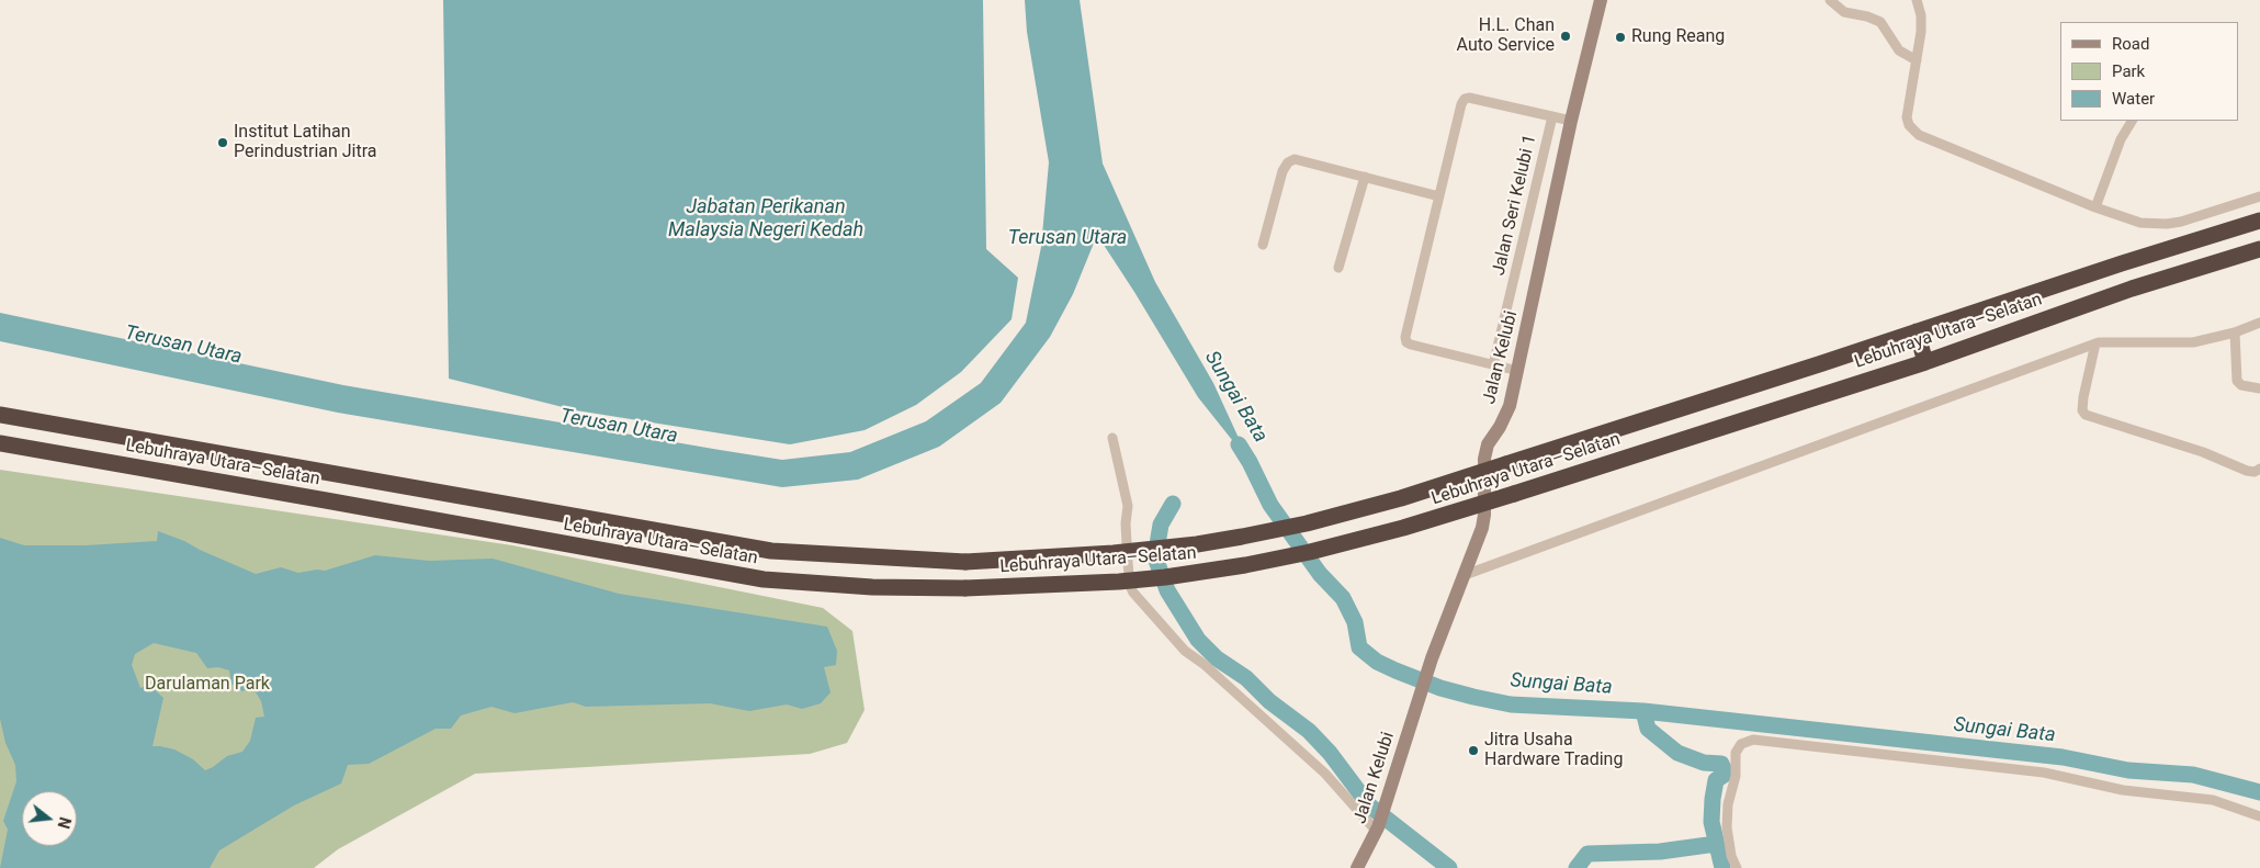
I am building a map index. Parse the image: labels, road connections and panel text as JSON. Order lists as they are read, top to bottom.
{
  "streets": {
    "highway": ["Lebuhraya Utara–Selatan"],
    "main road": ["Jalan Kelubi"],
    "street": ["Jalan Seri Kelubi 1"]
  },
  "water": ["Jabatan Perikanan Malaysia Negeri Kedah", "Terusan Utara", "Sungai Bata"],
  "parks": ["Darulaman Park"],
  "places": [
    "H.L. Chan Auto Service",
    "Rung Reang",
    "Institut Latihan Perindustrian Jitra",
    "Jitra Usaha Hardware Trading"
  ],
  "legend": ["Road", "Park", "Water"],
  "north": "right"
}
